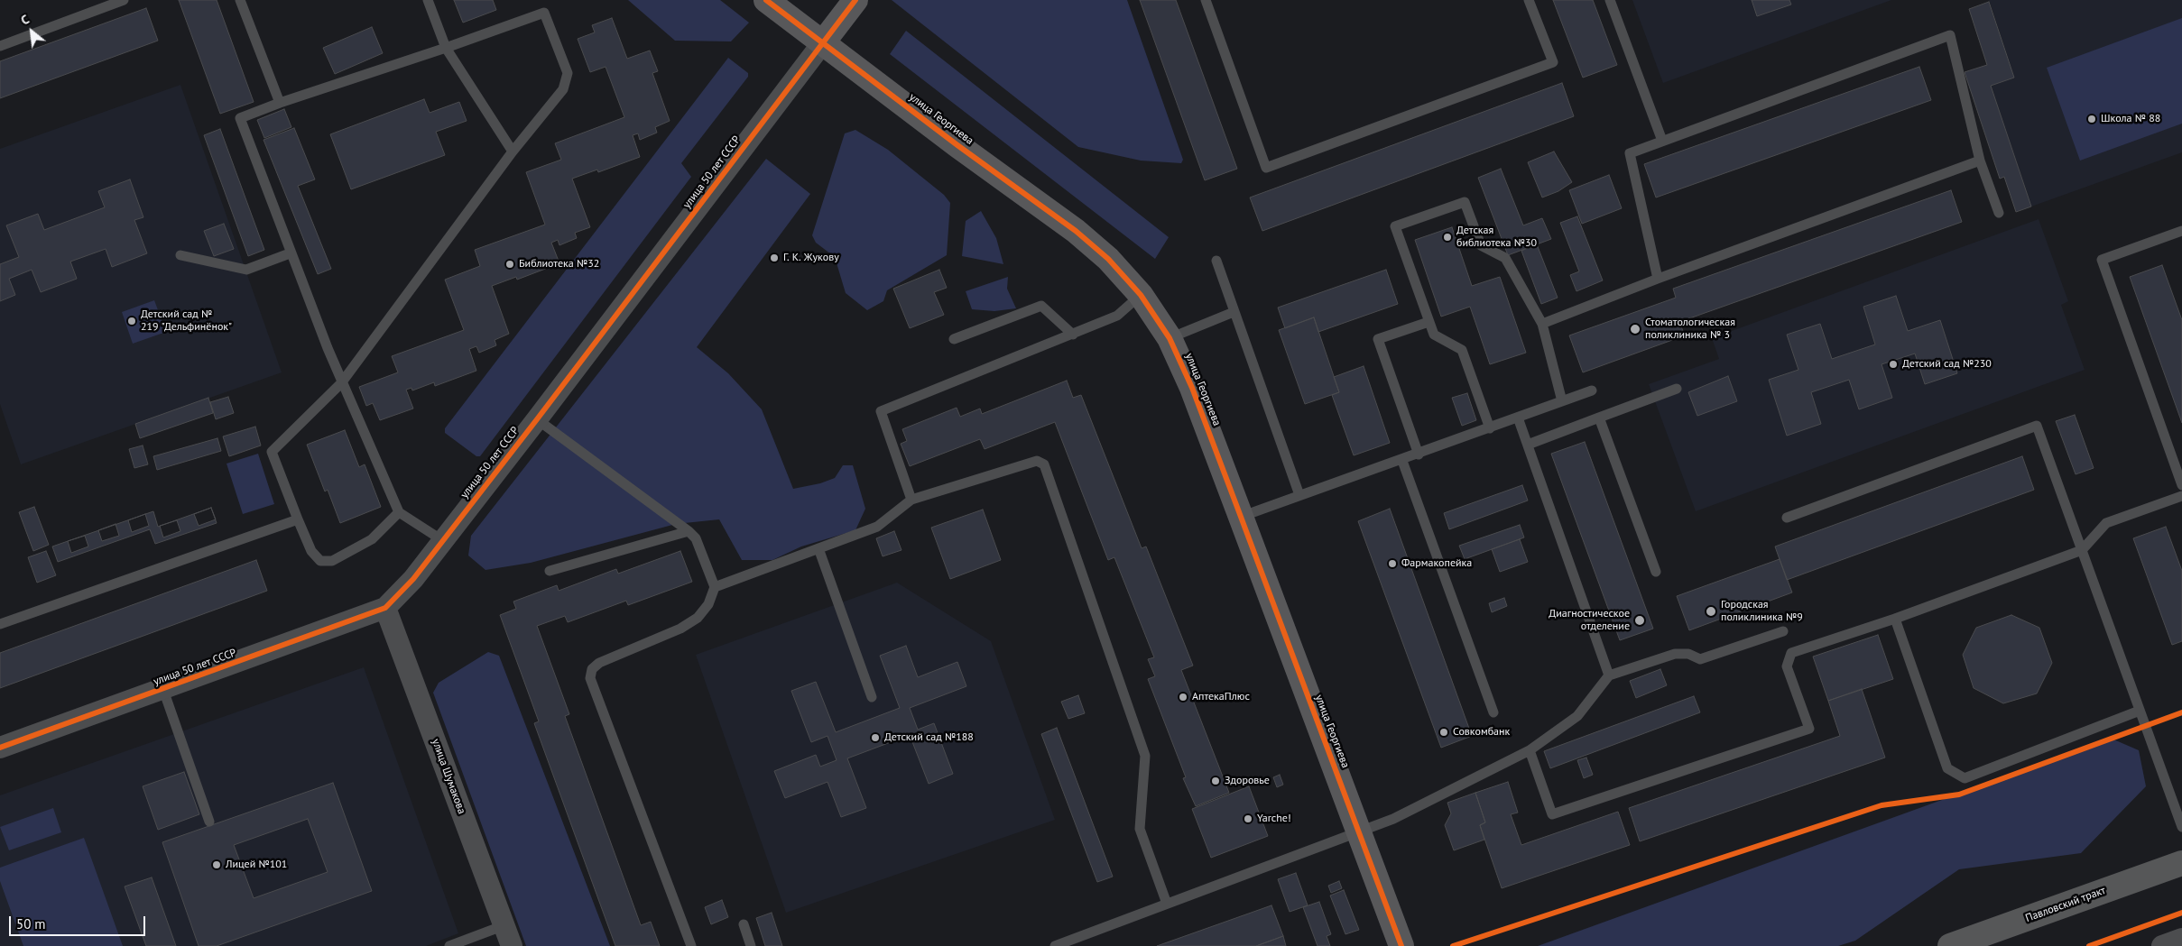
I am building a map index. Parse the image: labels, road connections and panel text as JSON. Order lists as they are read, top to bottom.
{
  "streets": {
    "main road": ["Павловский тракт"],
    "street": ["улица Георгиева", "улица 50 лет СССР", "улица Шумакова"]
  },
  "crossings": [
    ["улица Георгиева", "улица 50 лет СССР"],
    ["улица 50 лет СССР", "улица Шумакова"]
  ],
  "places": [
    "Школа № 88",
    "Детская библиотека №30",
    "Г. К. Жукову",
    "Библиотека №32",
    "Детский сад № 219 \"Дельфинёнок\"",
    "Стоматологическая поликлиника № 3",
    "Детский сад №230",
    "Фармакопейка",
    "Городская поликлиника №9",
    "Диагностическое отделение",
    "АптекаПлюс",
    "Совкомбанк",
    "Детский сад №188",
    "Здоровье",
    "Yarche!",
    "Лицей №101"
  ],
  "scale_bar": "50 m",
  "north": "top left"
}
